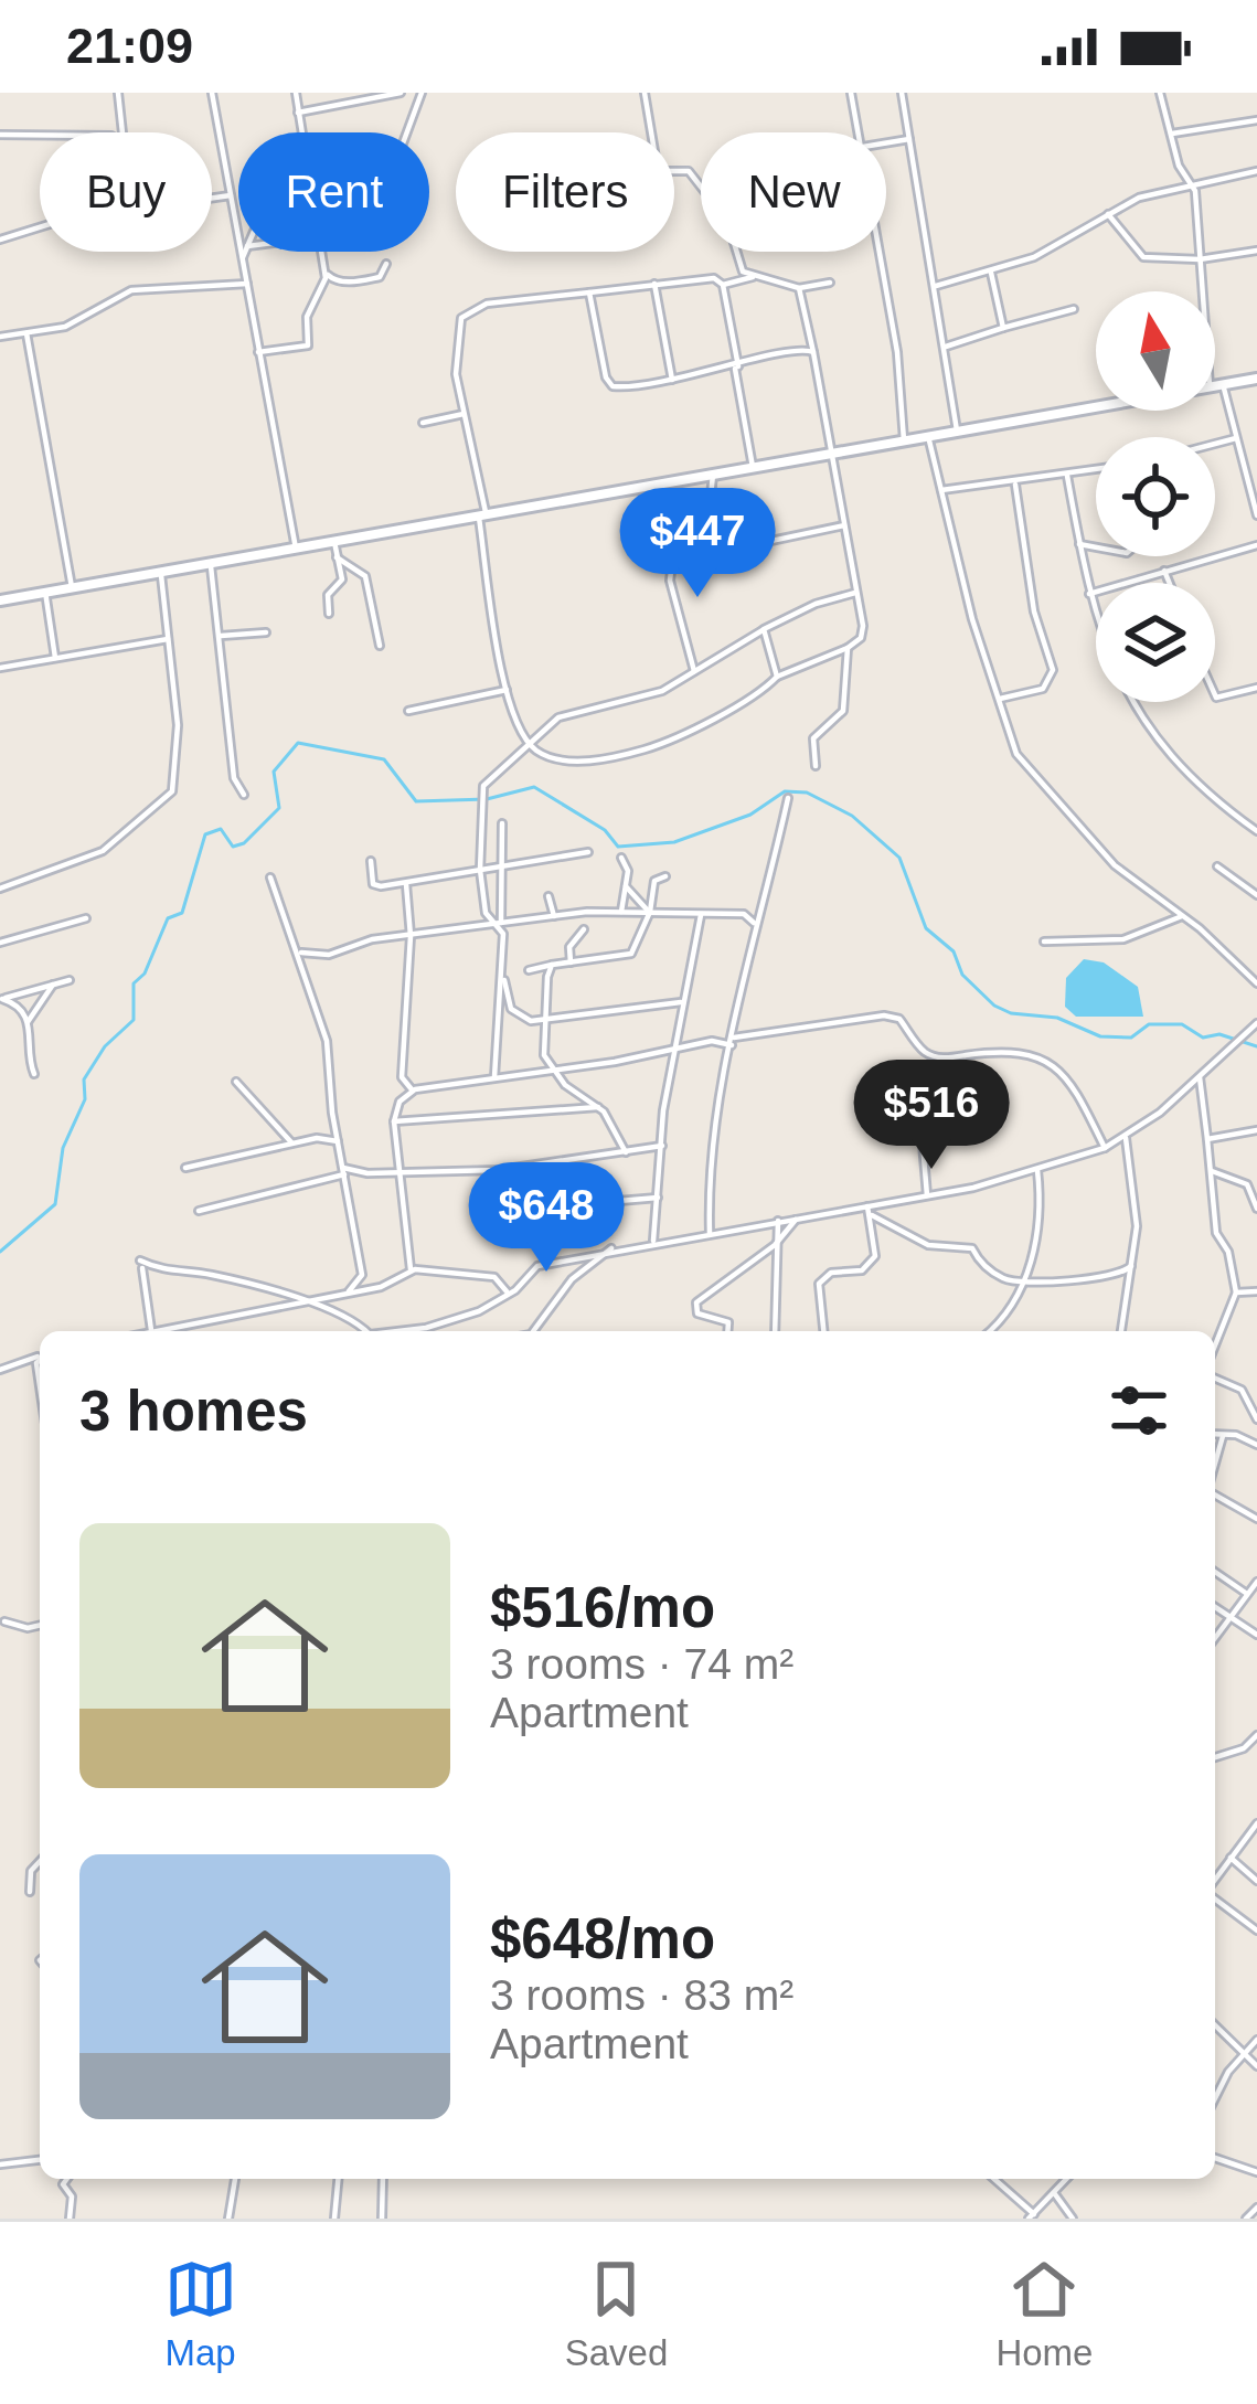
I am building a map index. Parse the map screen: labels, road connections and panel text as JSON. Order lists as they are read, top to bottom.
{
  "north": "top",
  "page": {
    "status": "21:09",
    "chip": [
      "Buy",
      "Rent",
      "Filters",
      "New"
    ],
    "price": ["$447", "$516", "$648"],
    "heading": "3 homes",
    "list": [
      {
        "name": "$516/mo",
        "note": "3 rooms · 74 m² · Apartment"
      },
      {
        "name": "$648/mo",
        "note": "3 rooms · 83 m² · Apartment"
      }
    ],
    "tabs": ["Map", "Saved", "Home"]
  }
}
